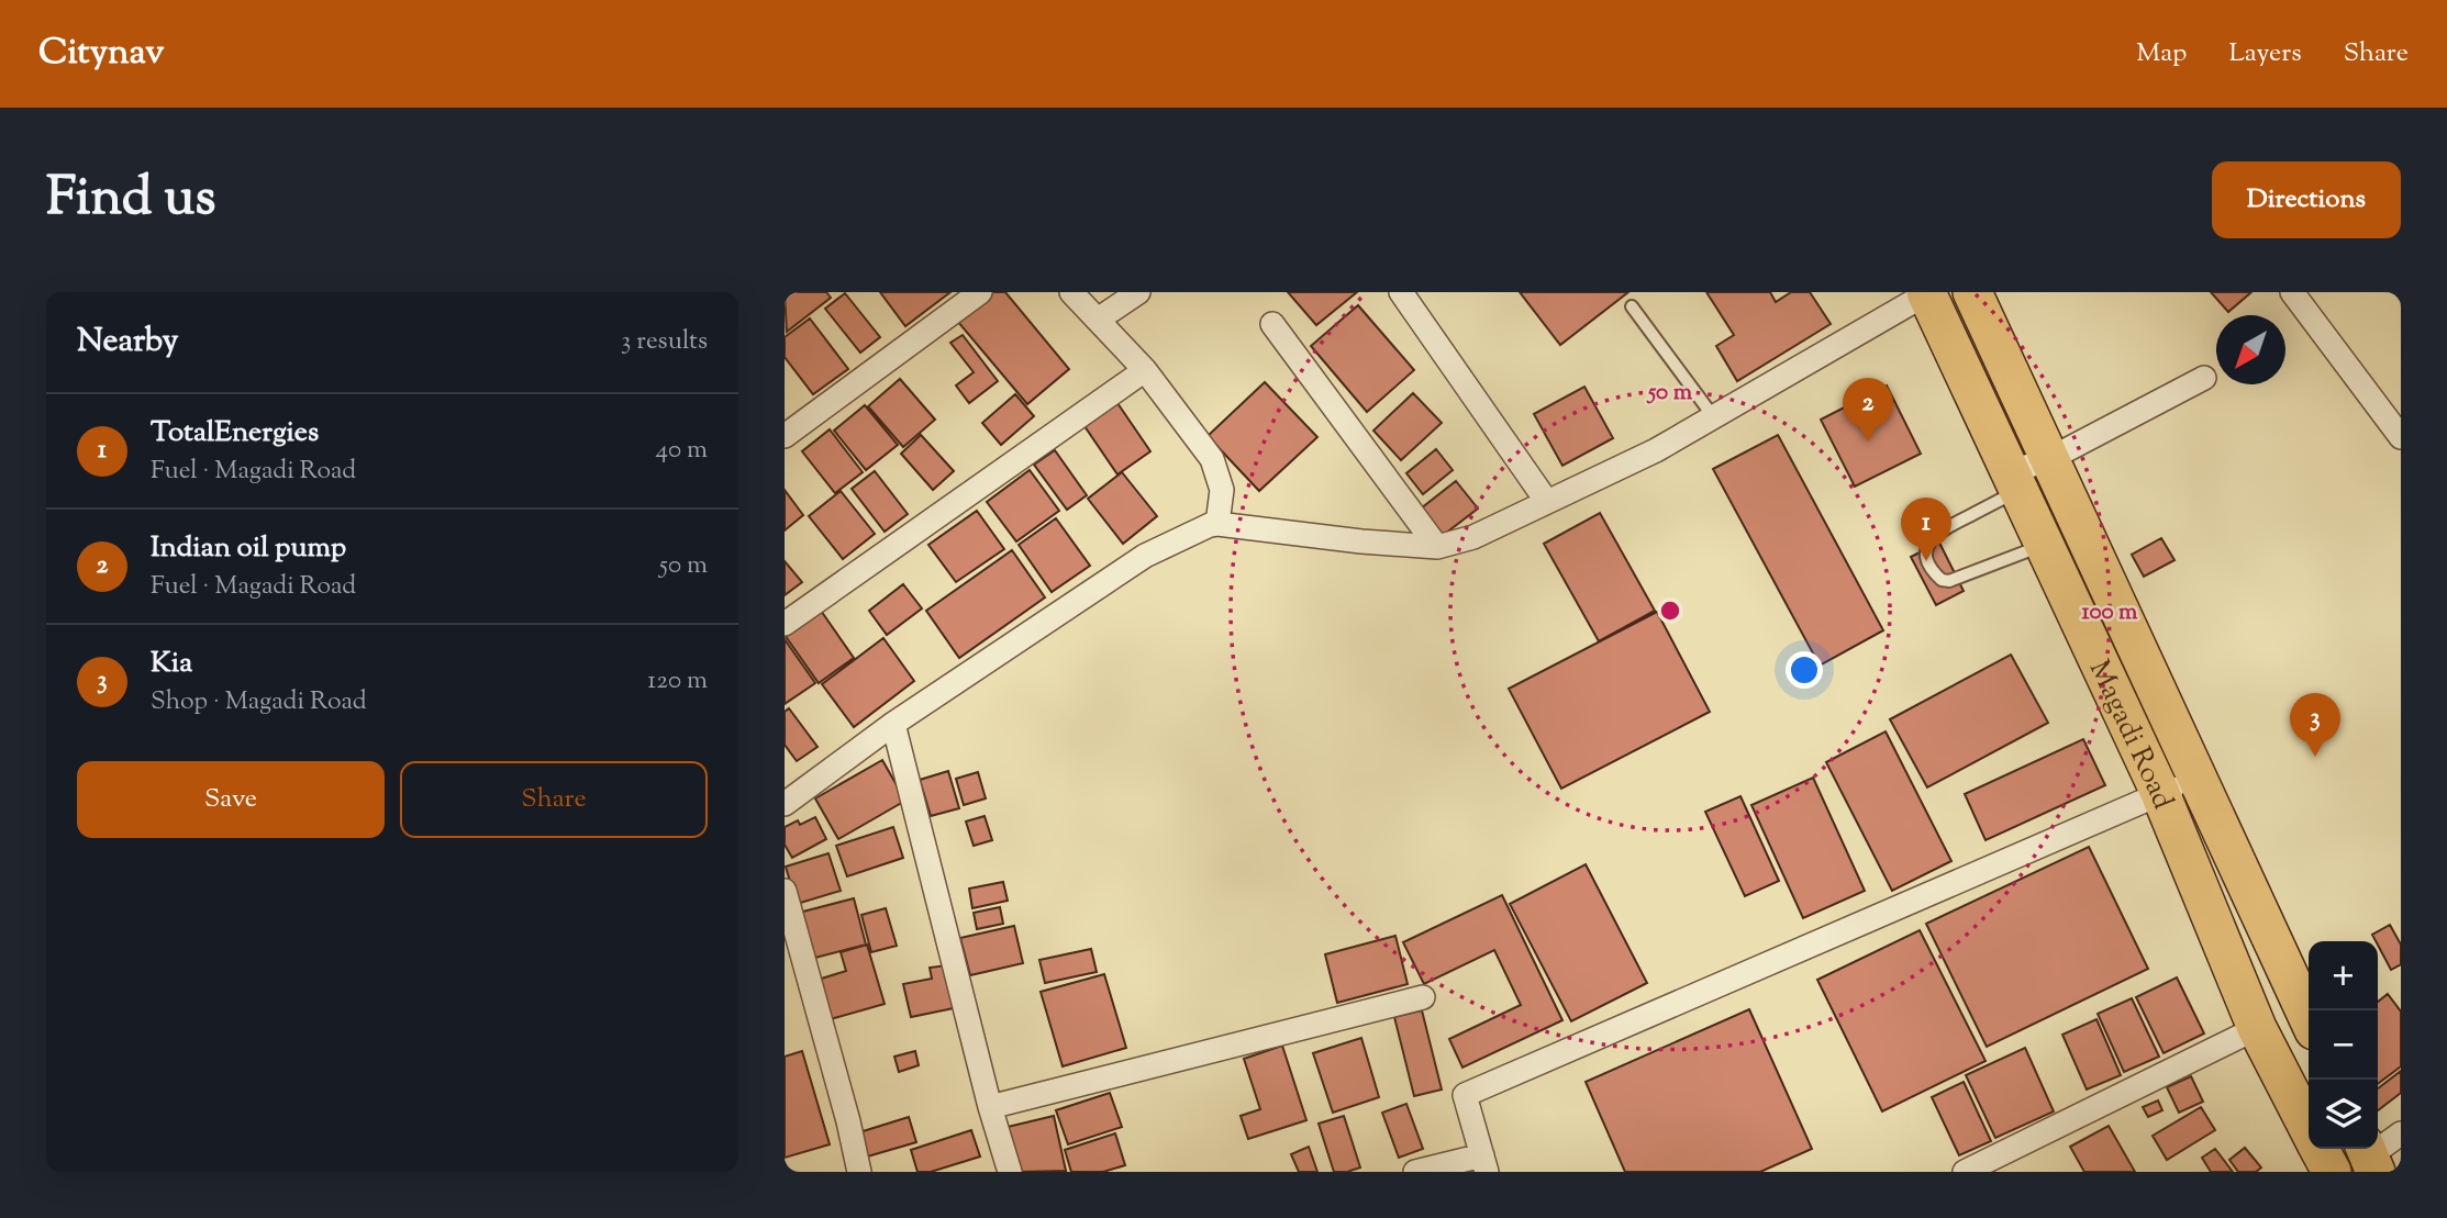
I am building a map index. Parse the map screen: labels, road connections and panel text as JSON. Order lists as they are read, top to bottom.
{
  "streets": {
    "main road": ["Magadi Road"]
  },
  "north": "bottom left",
  "page": {
    "header": "Citynav",
    "nav": ["Map", "Layers", "Share"],
    "title": "Find us",
    "buttons": [
      "Directions",
      ["Save", "Share"]
    ],
    "heading": ["Nearby", "3 results"],
    "pins": ["2", "1", "3"],
    "list": [
      {
        "mark": "1",
        "name": "TotalEnergies",
        "note": "Fuel · Magadi Road",
        "value": "40 m"
      },
      {
        "mark": "2",
        "name": "Indian oil pump",
        "note": "Fuel · Magadi Road",
        "value": "50 m"
      },
      {
        "mark": "3",
        "name": "Kia",
        "note": "Shop · Magadi Road",
        "value": "120 m"
      }
    ],
    "map_buttons": ["+", "−"]
  },
  "rings": ["50 m", "100 m"]
}
